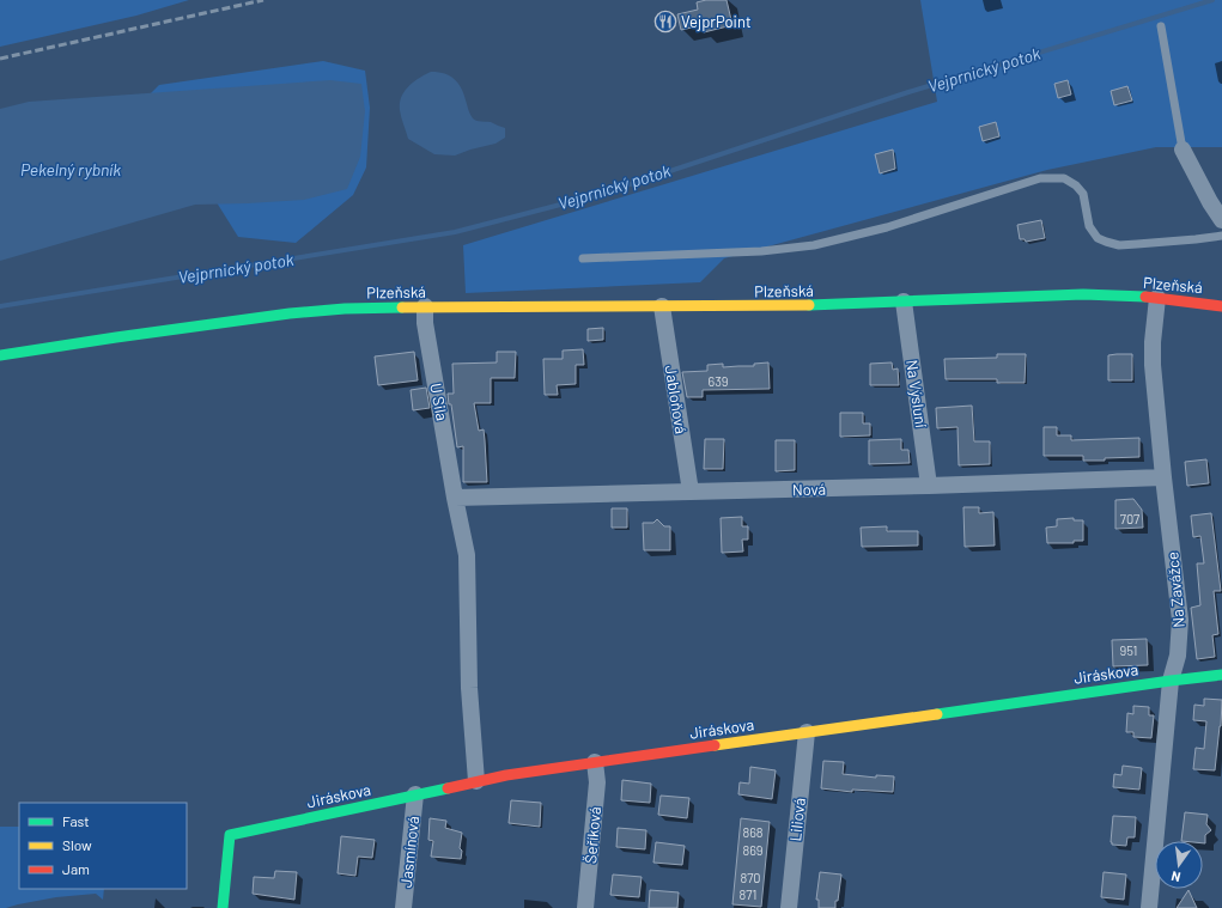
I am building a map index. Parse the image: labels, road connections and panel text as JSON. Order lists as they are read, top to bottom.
{
  "streets": {
    "main road": ["Plzeňská", "Jiráskova"],
    "street": [
      "Na Výsluní",
      "Jabloňová",
      "U Sila",
      "Nová",
      "Na Zavážce",
      "Liliová",
      "Šeříková",
      "Jasmínová"
    ]
  },
  "crossings": [
    ["Plzeňská", "Na Výsluní"],
    ["Plzeňská", "Jabloňová"],
    ["Plzeňská", "U Sila"],
    ["Plzeňská", "Na Zavážce"],
    ["Na Výsluní", "Nová"],
    ["Jabloňová", "Nová"],
    ["U Sila", "Nová"],
    ["U Sila", "Jiráskova"],
    ["Nová", "Na Zavážce"],
    ["Na Zavážce", "Jiráskova"],
    ["Jiráskova", "Liliová"],
    ["Jiráskova", "Šeříková"],
    ["Jiráskova", "Jasmínová"]
  ],
  "water": ["Vejprnický potok", "Pekelný rybník"],
  "places": {
    "restaurant": ["VejprPoint"]
  },
  "house_numbers": [
    "639",
    "707",
    "951",
    "868",
    "869",
    "870",
    "871"
  ],
  "legend": ["Fast", "Slow", "Jam"],
  "north": "bottom"
}
